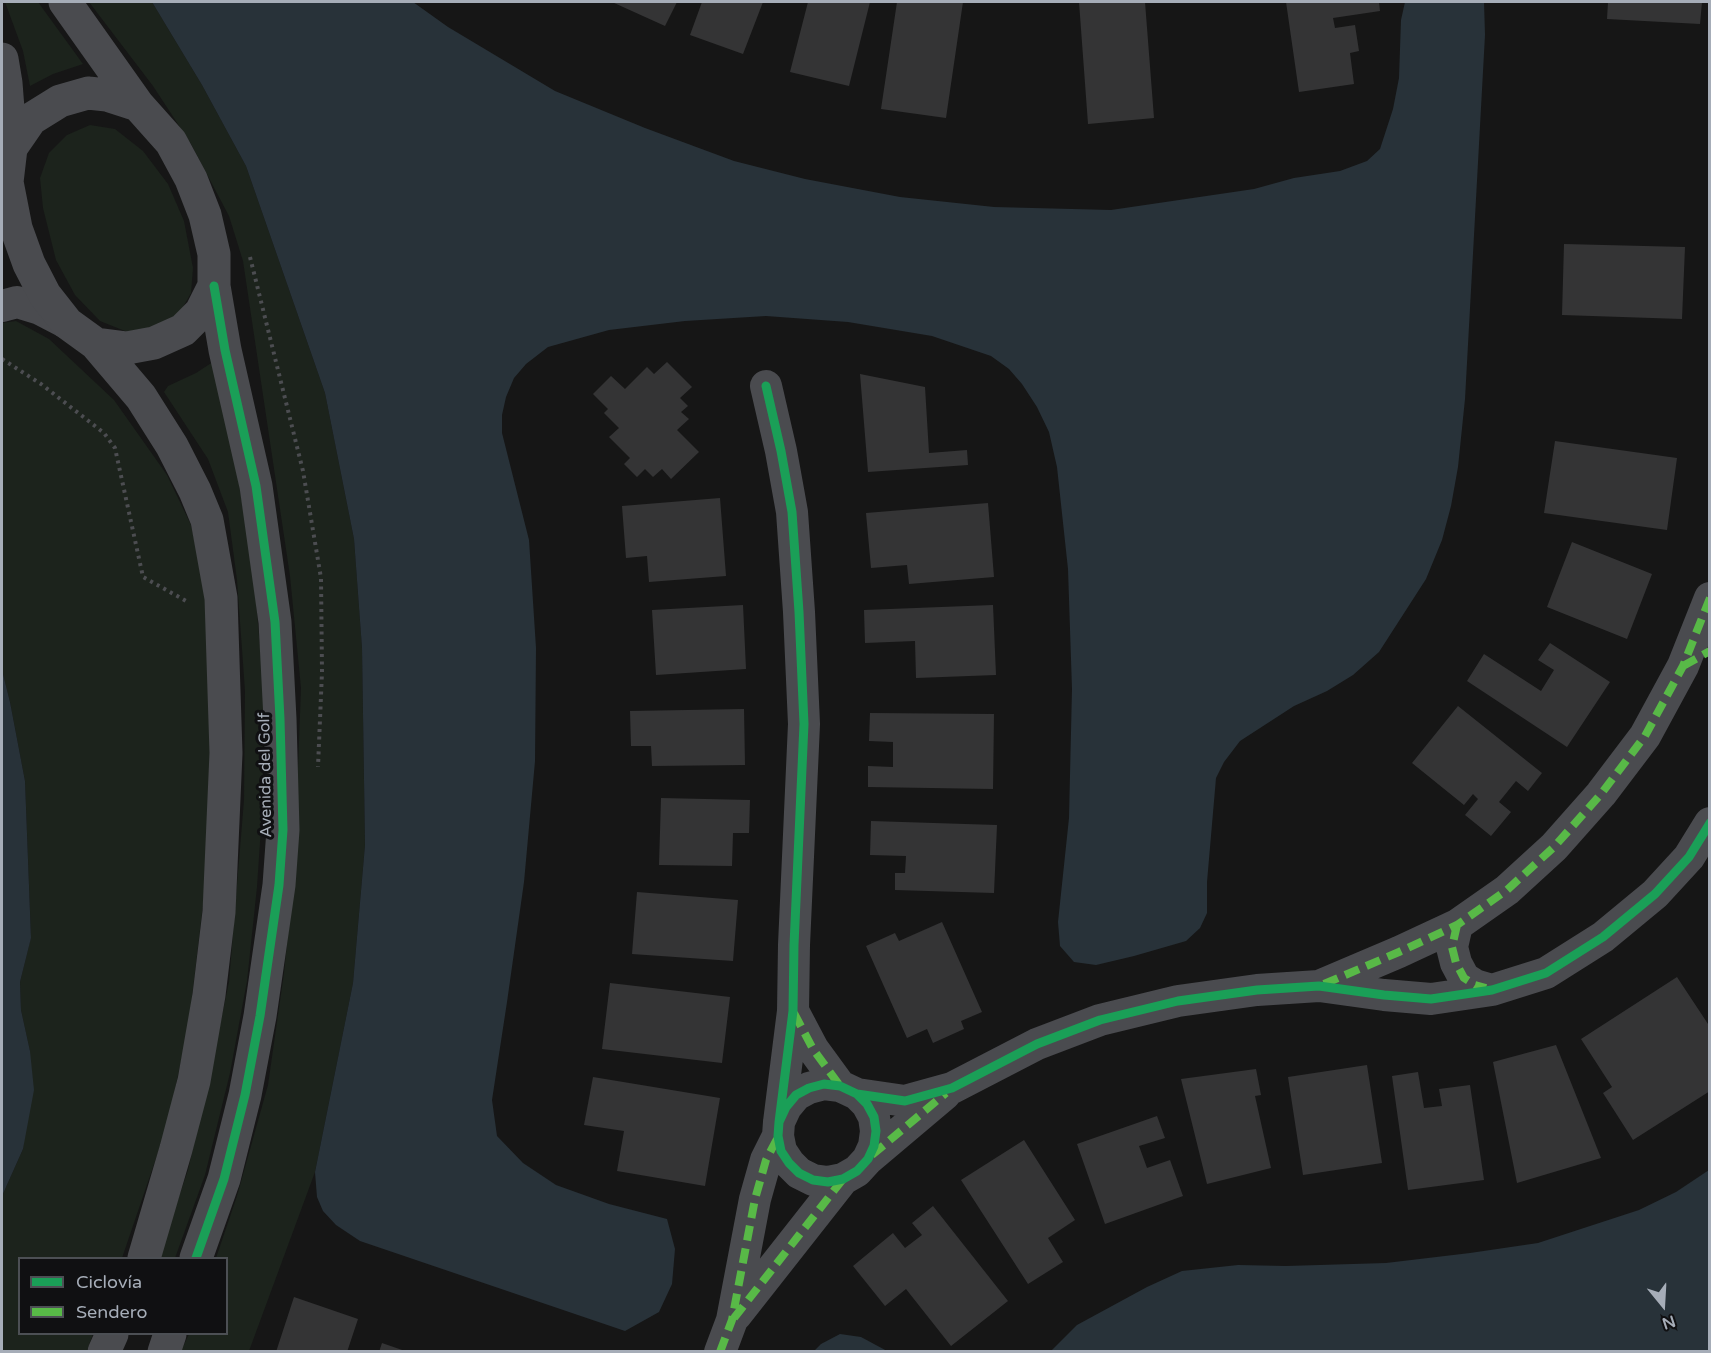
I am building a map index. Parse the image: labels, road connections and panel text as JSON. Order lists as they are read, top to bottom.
{
  "streets": {
    "street": ["Avenida del Golf"]
  },
  "legend": ["Ciclovía", "Sendero"],
  "north": "bottom"
}
